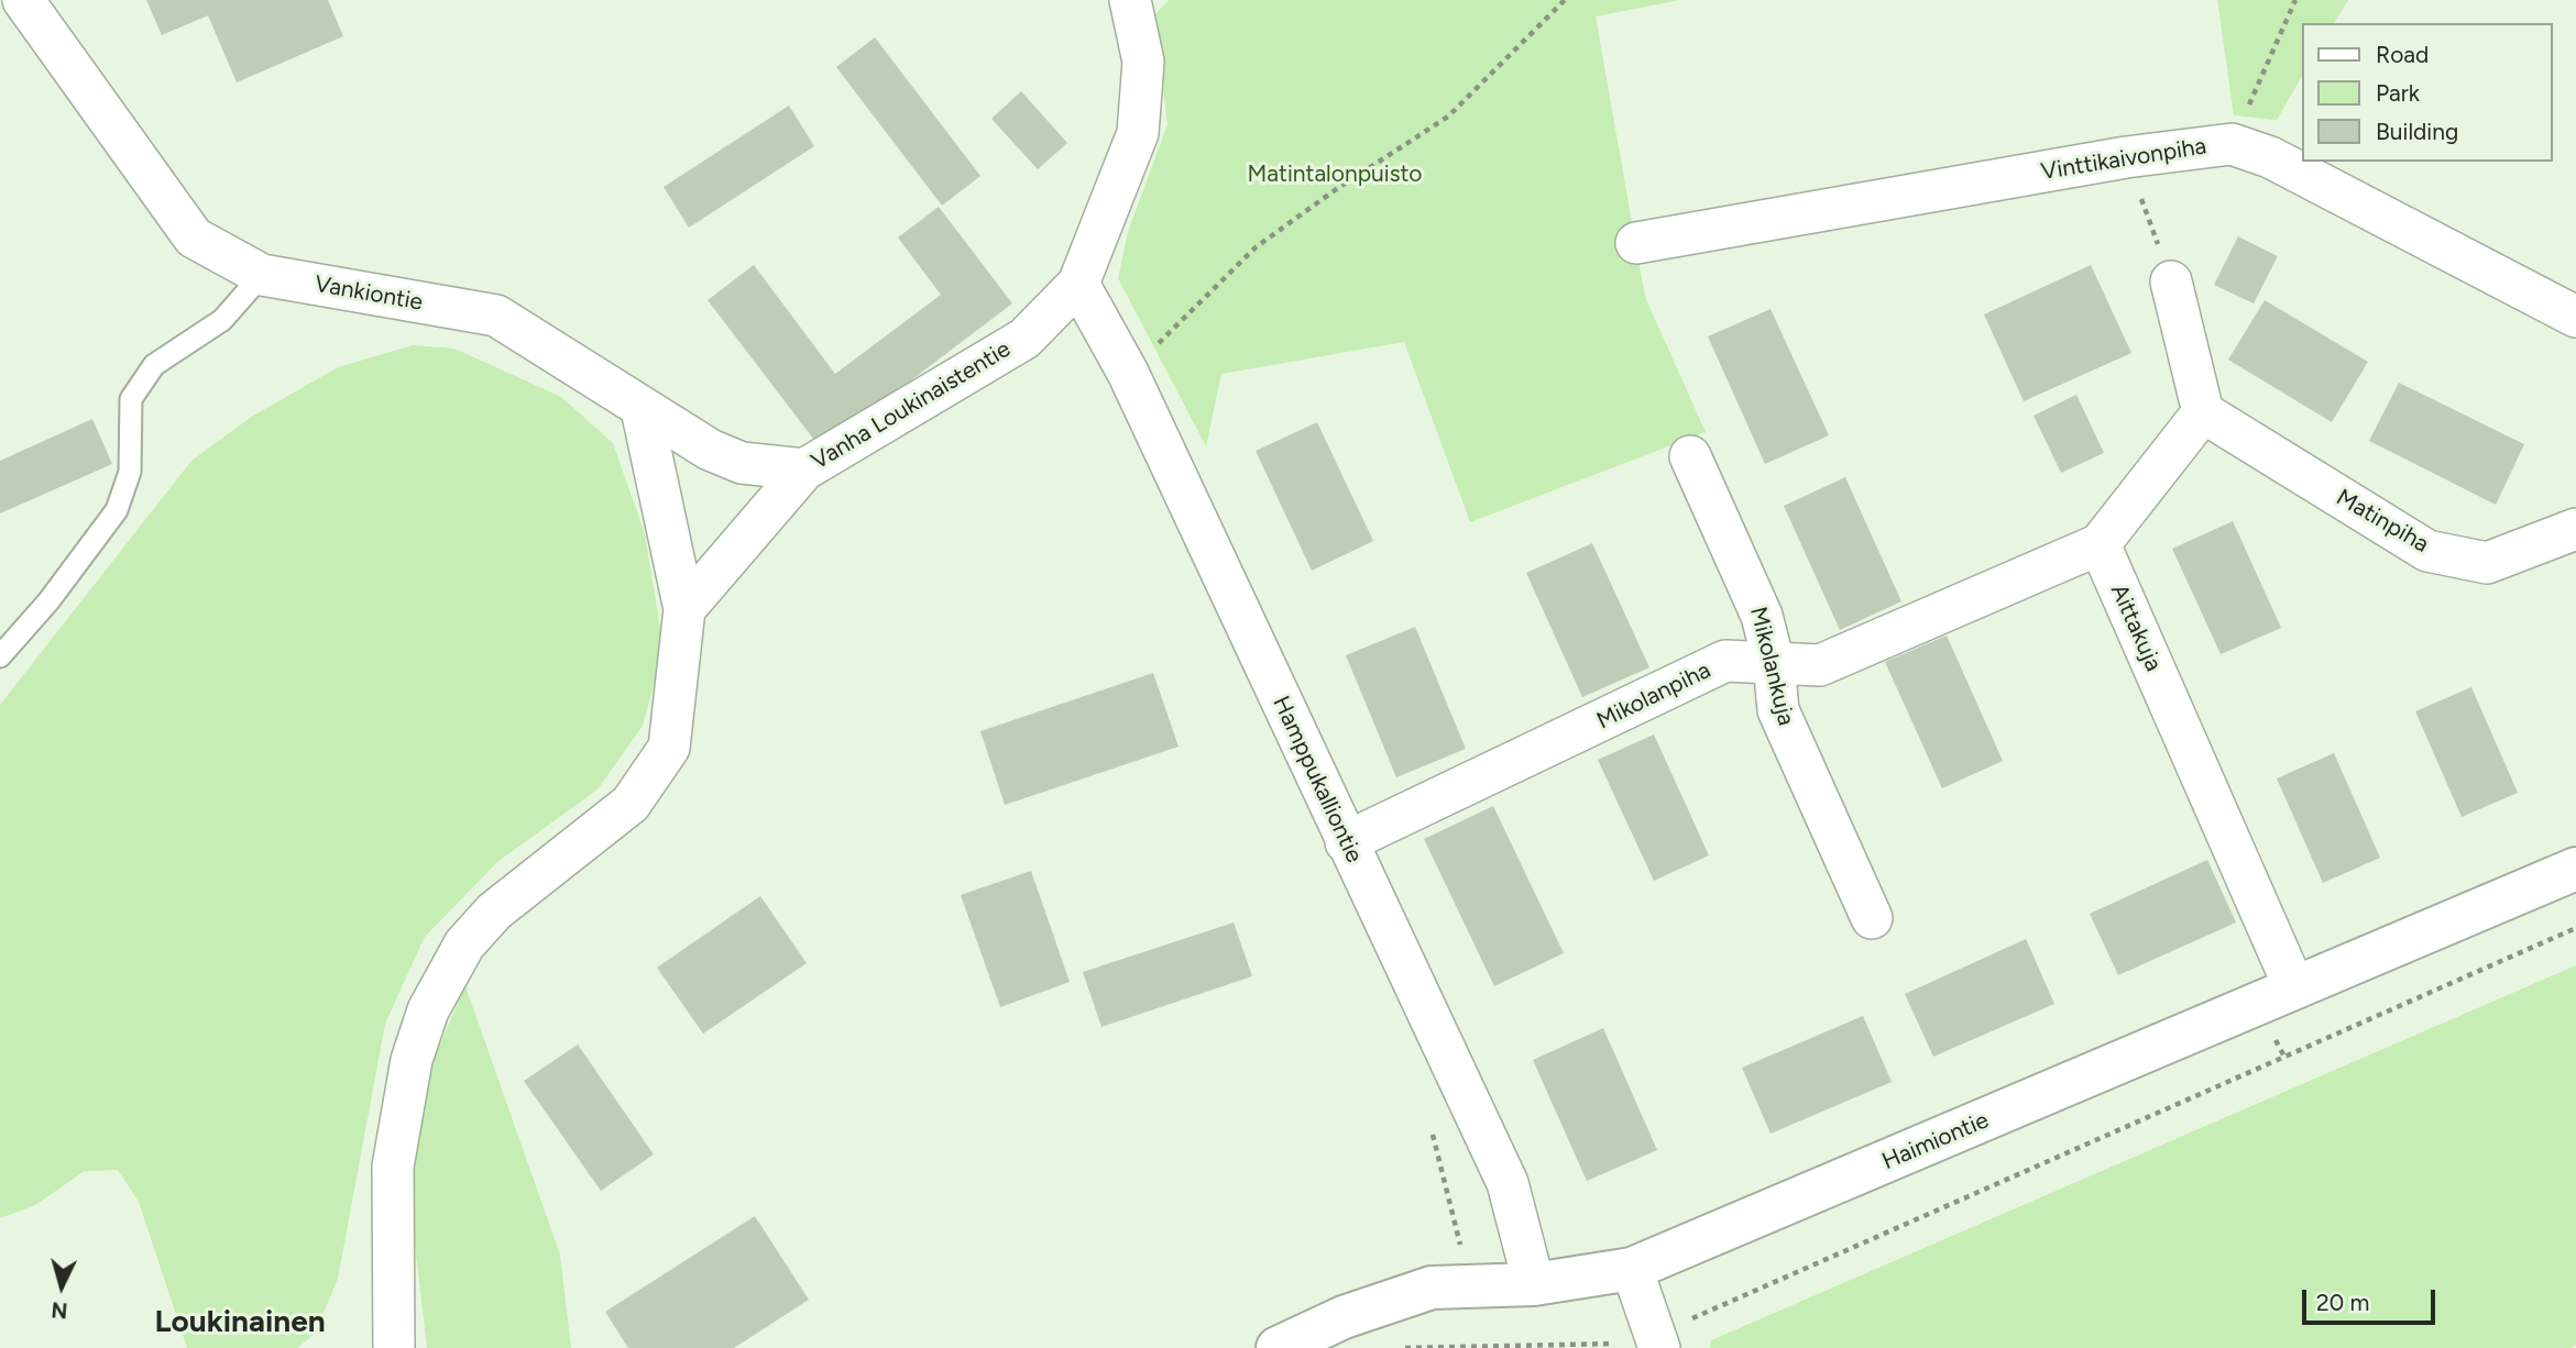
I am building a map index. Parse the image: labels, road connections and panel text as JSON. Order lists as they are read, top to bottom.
{
  "streets": {
    "street": [
      "Vinttikaivonpiha",
      "Vankiontie",
      "Vanha Loukinaistentie",
      "Matinpiha",
      "Aittakuja",
      "Mikolankuja",
      "Mikolanpiha",
      "Hamppukalliontie",
      "Haimiontie"
    ]
  },
  "crossings": [
    ["Vankiontie", "Vanha Loukinaistentie"],
    ["Vanha Loukinaistentie", "Hamppukalliontie"],
    ["Aittakuja", "Mikolanpiha"],
    ["Aittakuja", "Haimiontie"],
    ["Mikolankuja", "Mikolanpiha"],
    ["Mikolanpiha", "Hamppukalliontie"],
    ["Hamppukalliontie", "Haimiontie"]
  ],
  "districts": ["Loukinainen"],
  "parks": ["Matintalonpuisto"],
  "legend": ["Road", "Park", "Building"],
  "scale_bar": "20 m",
  "north": "bottom"
}
